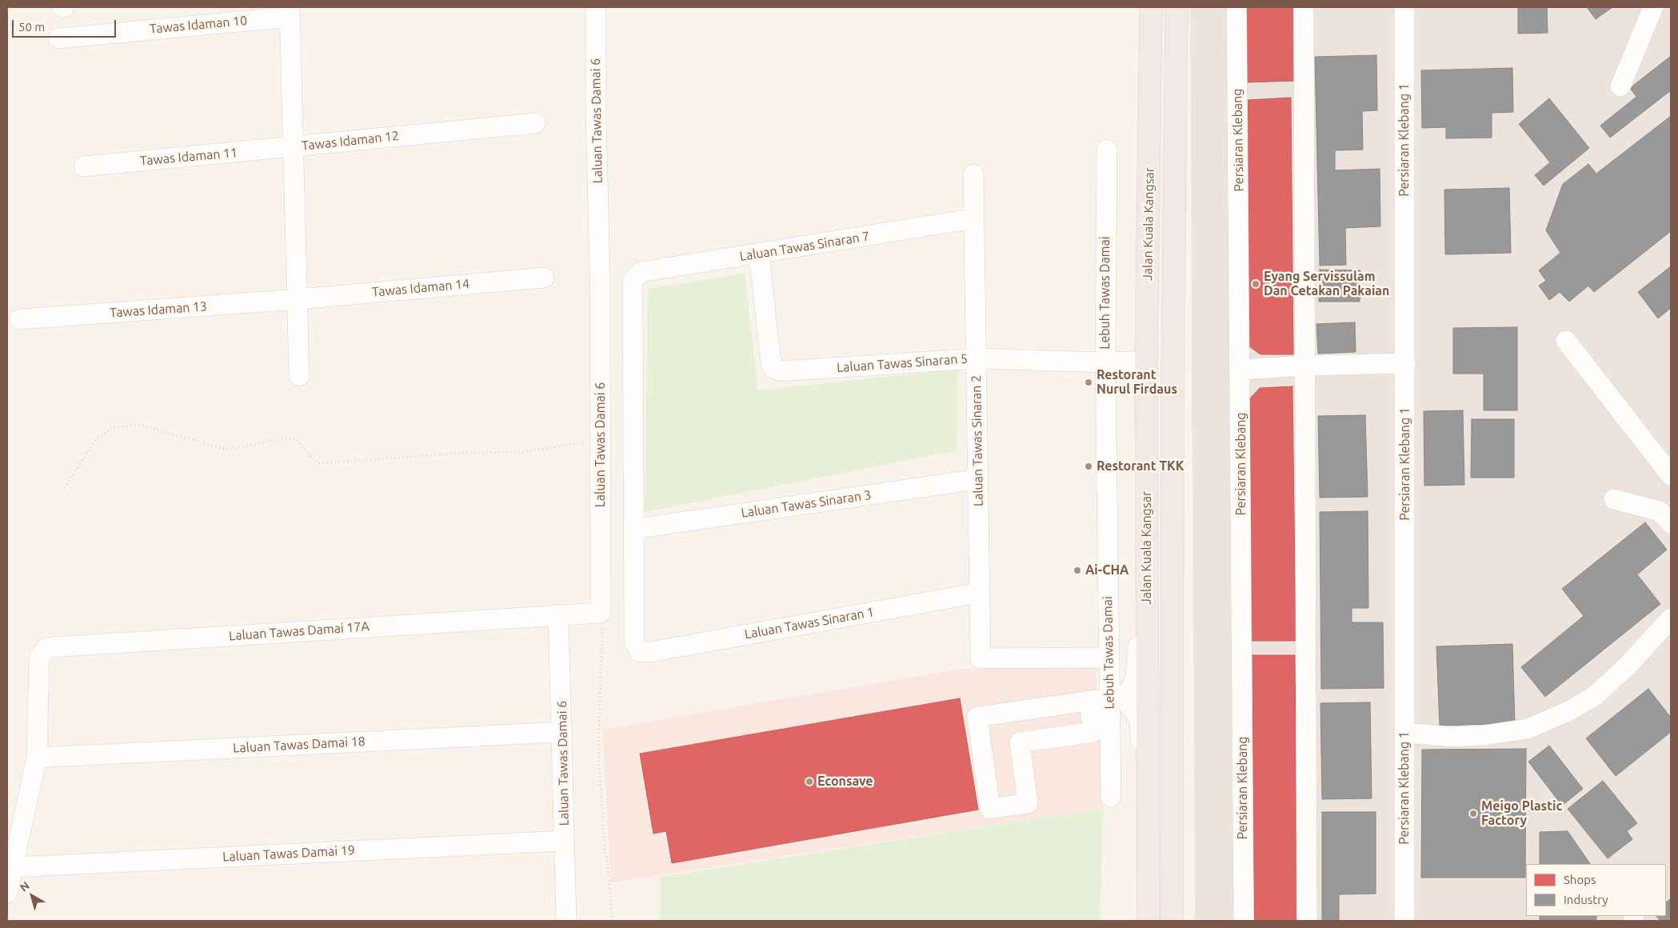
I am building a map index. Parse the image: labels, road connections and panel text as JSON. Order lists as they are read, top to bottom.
{
  "streets": {
    "highway": ["Jalan Kuala Kangsar"],
    "street": [
      "Tawas Idaman 10",
      "Laluan Tawas Damai 6",
      "Persiaran Klebang",
      "Persiaran Klebang 1",
      "Tawas Idaman 12",
      "Tawas Idaman 11",
      "Laluan Tawas Sinaran 7",
      "Tawas Idaman 14",
      "Lebuh Tawas Damai",
      "Tawas Idaman 13",
      "Laluan Tawas Sinaran 5",
      "Laluan Tawas Sinaran 2",
      "Laluan Tawas Sinaran 3",
      "Laluan Tawas Sinaran 1",
      "Laluan Tawas Damai 17A",
      "Laluan Tawas Damai 18",
      "Laluan Tawas Damai 19"
    ]
  },
  "crossings": [
    ["Laluan Tawas Damai 6", "Laluan Tawas Damai 17A"],
    ["Laluan Tawas Damai 6", "Laluan Tawas Damai 18"],
    ["Laluan Tawas Damai 6", "Laluan Tawas Damai 19"],
    ["Tawas Idaman 12", "Tawas Idaman 11"],
    ["Tawas Idaman 12", "Tawas Idaman 14"],
    ["Tawas Idaman 12", "Tawas Idaman 13"],
    ["Jalan Kuala Kangsar", "Laluan Tawas Sinaran 5"],
    ["Laluan Tawas Sinaran 7", "Laluan Tawas Sinaran 5"],
    ["Laluan Tawas Sinaran 7", "Laluan Tawas Sinaran 2"],
    ["Laluan Tawas Sinaran 7", "Laluan Tawas Sinaran 3"],
    ["Laluan Tawas Sinaran 7", "Laluan Tawas Sinaran 1"],
    ["Tawas Idaman 14", "Tawas Idaman 13"],
    ["Lebuh Tawas Damai", "Laluan Tawas Sinaran 5"],
    ["Lebuh Tawas Damai", "Laluan Tawas Sinaran 2"],
    ["Laluan Tawas Sinaran 5", "Laluan Tawas Sinaran 2"],
    ["Laluan Tawas Sinaran 2", "Laluan Tawas Sinaran 3"],
    ["Laluan Tawas Sinaran 2", "Laluan Tawas Sinaran 1"],
    ["Laluan Tawas Sinaran 3", "Laluan Tawas Sinaran 1"],
    ["Laluan Tawas Damai 17A", "Laluan Tawas Damai 18"]
  ],
  "places": [
    "Eyang Servissulam Dan Cetakan Pakaian",
    "Restorant Nurul Firdaus",
    "Restorant TKK",
    "Ai-CHA",
    "Econsave",
    "Meigo Plastic Factory"
  ],
  "legend": ["Shops", "Industry"],
  "scale_bar": "50 m",
  "north": "top left"
}
